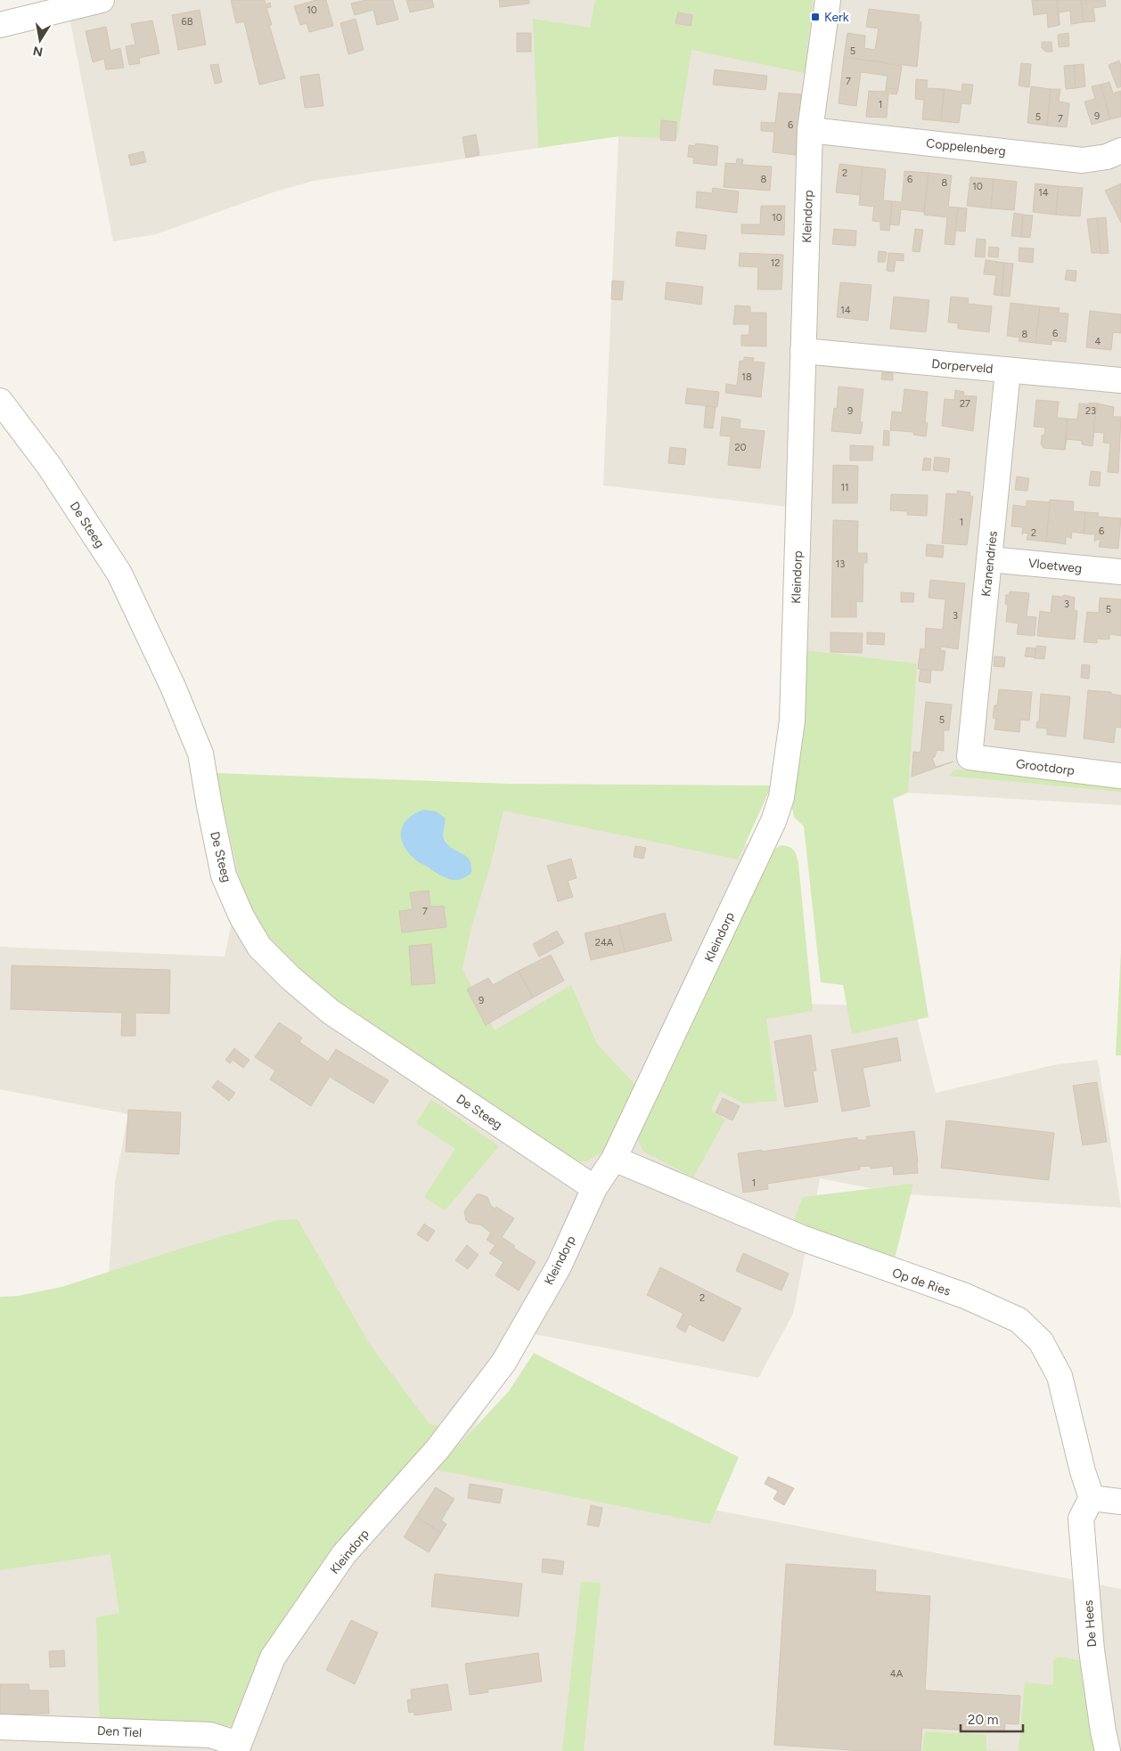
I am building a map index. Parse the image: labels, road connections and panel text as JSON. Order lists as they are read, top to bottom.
{
  "streets": {
    "street": [
      "Coppelenberg",
      "Kleindorp",
      "Dorperveld",
      "De Steeg",
      "Kranendries",
      "Vloetweg",
      "Grootdorp",
      "Op de Ries",
      "De Hees",
      "Den Tiel"
    ]
  },
  "crossings": [
    ["Coppelenberg", "Kleindorp"],
    ["Kleindorp", "Dorperveld"],
    ["Kleindorp", "De Steeg"],
    ["Kleindorp", "Op de Ries"],
    ["Kleindorp", "Den Tiel"],
    ["Dorperveld", "Kranendries"],
    ["Kranendries", "Vloetweg"],
    ["Kranendries", "Grootdorp"],
    ["Op de Ries", "De Hees"]
  ],
  "places": {
    "transit": ["Kerk"]
  },
  "house_numbers": [
    "10",
    "6B",
    "5",
    "7",
    "1",
    "9",
    "5",
    "7",
    "6",
    "2",
    "8",
    "6",
    "8",
    "10",
    "14",
    "10",
    "12",
    "14",
    "6",
    "8",
    "4",
    "18",
    "27",
    "9",
    "23",
    "20",
    "11",
    "1",
    "6",
    "2",
    "13",
    "3",
    "5",
    "3",
    "5",
    "7",
    "24A",
    "9",
    "1",
    "2",
    "4A"
  ],
  "scale_bar": "20 m",
  "north": "bottom"
}
